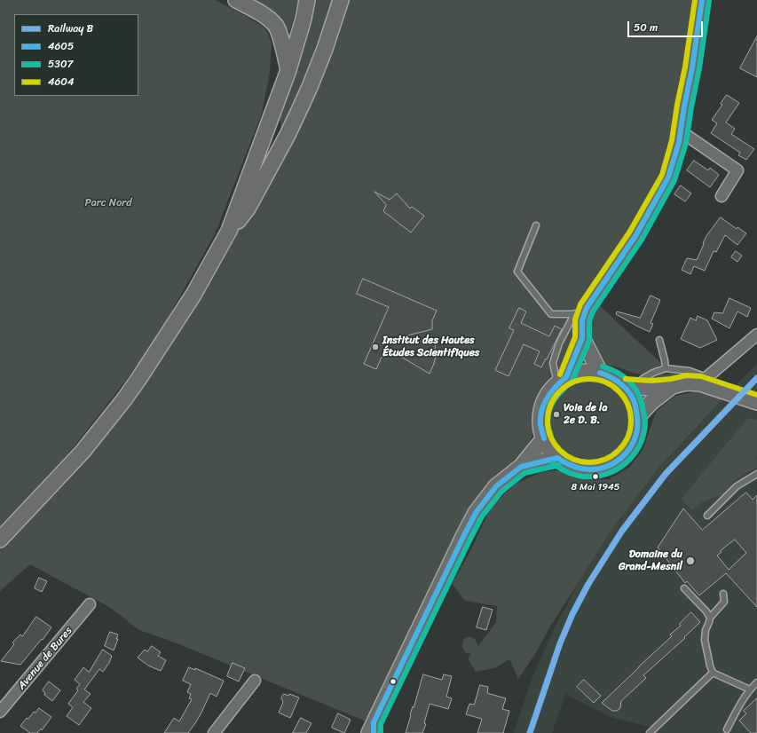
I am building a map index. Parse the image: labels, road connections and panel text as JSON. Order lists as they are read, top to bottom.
{
  "streets": {
    "street": ["Avenue de Bures"]
  },
  "parks": ["Parc Nord"],
  "places": [
    "Institut des Hautes Études Scientifiques",
    "Voie de la 2e D. B.",
    "8 Mai 1945",
    "Domaine du Grand-Mesnil"
  ],
  "lines": [
    "transit line 4605",
    "transit line 4604",
    "transit line 5307",
    "rail line B"
  ],
  "legend": [
    "Railway B",
    "4605",
    "5307",
    "4604"
  ],
  "scale_bar": "50 m"
}
